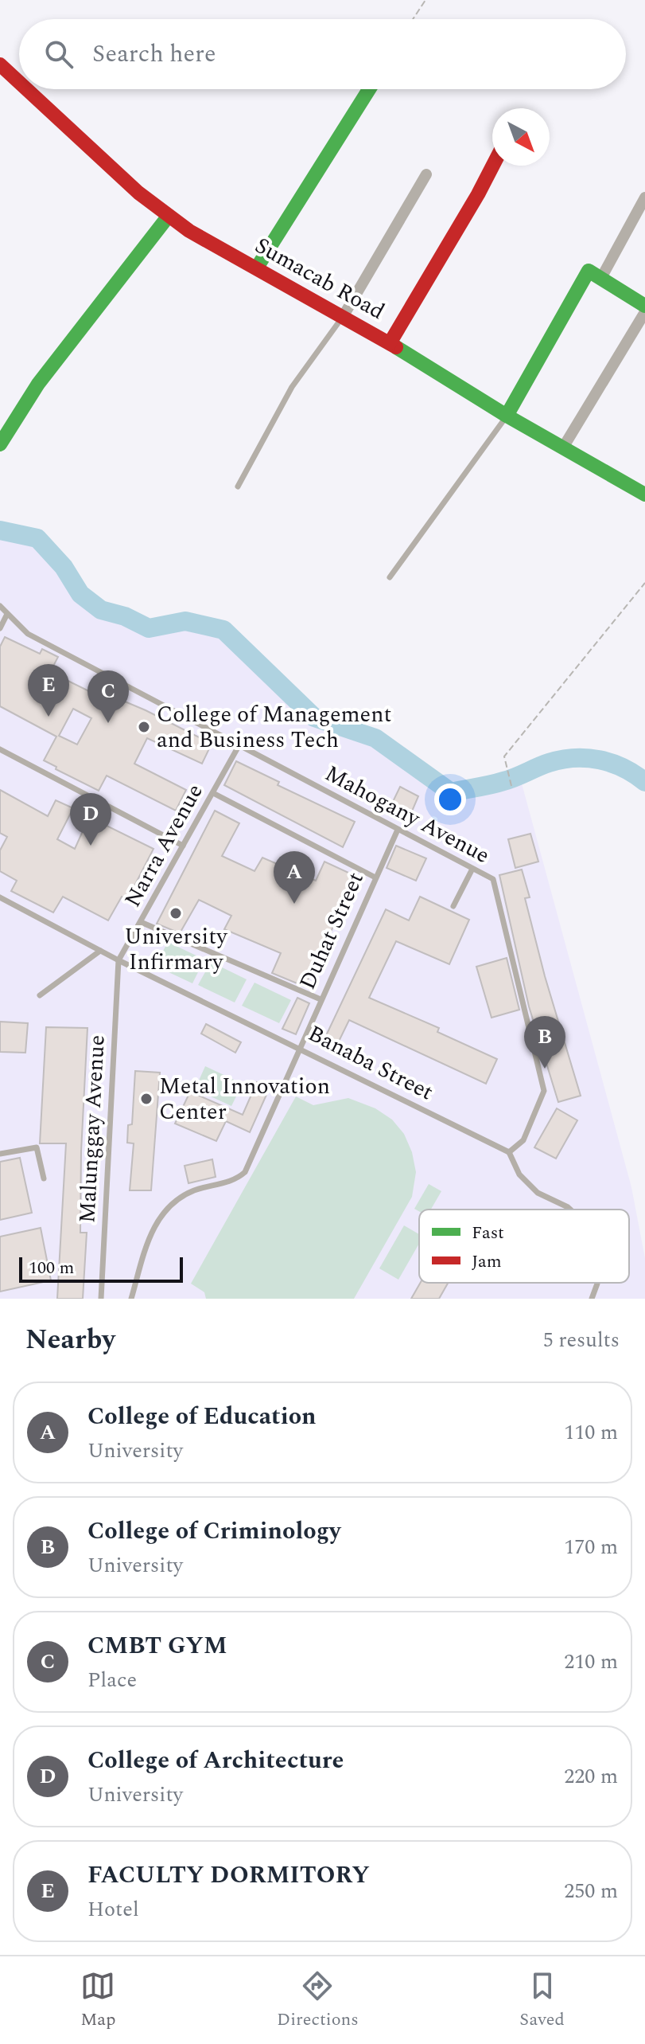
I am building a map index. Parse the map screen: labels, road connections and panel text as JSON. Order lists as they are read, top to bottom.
{
  "streets": {
    "street": ["Sumacab Road"],
    "lane": [
      "Mahogany Avenue",
      "Narra Avenue",
      "Duhat Street",
      "Banaba Street",
      "Malunggay Avenue"
    ]
  },
  "crossings": [
    ["Mahogany Avenue", "Narra Avenue"],
    ["Mahogany Avenue", "Duhat Street"],
    ["Mahogany Avenue", "Banaba Street"],
    ["Narra Avenue", "Banaba Street"],
    ["Narra Avenue", "Malunggay Avenue"],
    ["Duhat Street", "Banaba Street"],
    ["Banaba Street", "Malunggay Avenue"]
  ],
  "places": ["College of Management and Business Tech", "University Infirmary", "Metal Innovation Center"],
  "legend": ["Fast", "Jam"],
  "scale_bar": "100 m",
  "north": "bottom right",
  "page": {
    "search": "Search here",
    "pins": [
      "E",
      "C",
      "D",
      "A",
      "B"
    ],
    "scale": "100 m",
    "heading": ["Nearby", "5 results"],
    "list": [
      {
        "mark": "A",
        "name": "College of Education",
        "note": "University",
        "value": "110 m"
      },
      {
        "mark": "B",
        "name": "College of Criminology",
        "note": "University",
        "value": "170 m"
      },
      {
        "mark": "C",
        "name": "CMBT GYM",
        "note": "Place",
        "value": "210 m"
      },
      {
        "mark": "D",
        "name": "College of Architecture",
        "note": "University",
        "value": "220 m"
      },
      {
        "mark": "E",
        "name": "FACULTY DORMITORY",
        "note": "Hotel",
        "value": "250 m"
      }
    ],
    "nav": ["Map", "Directions", "Saved"]
  }
}
